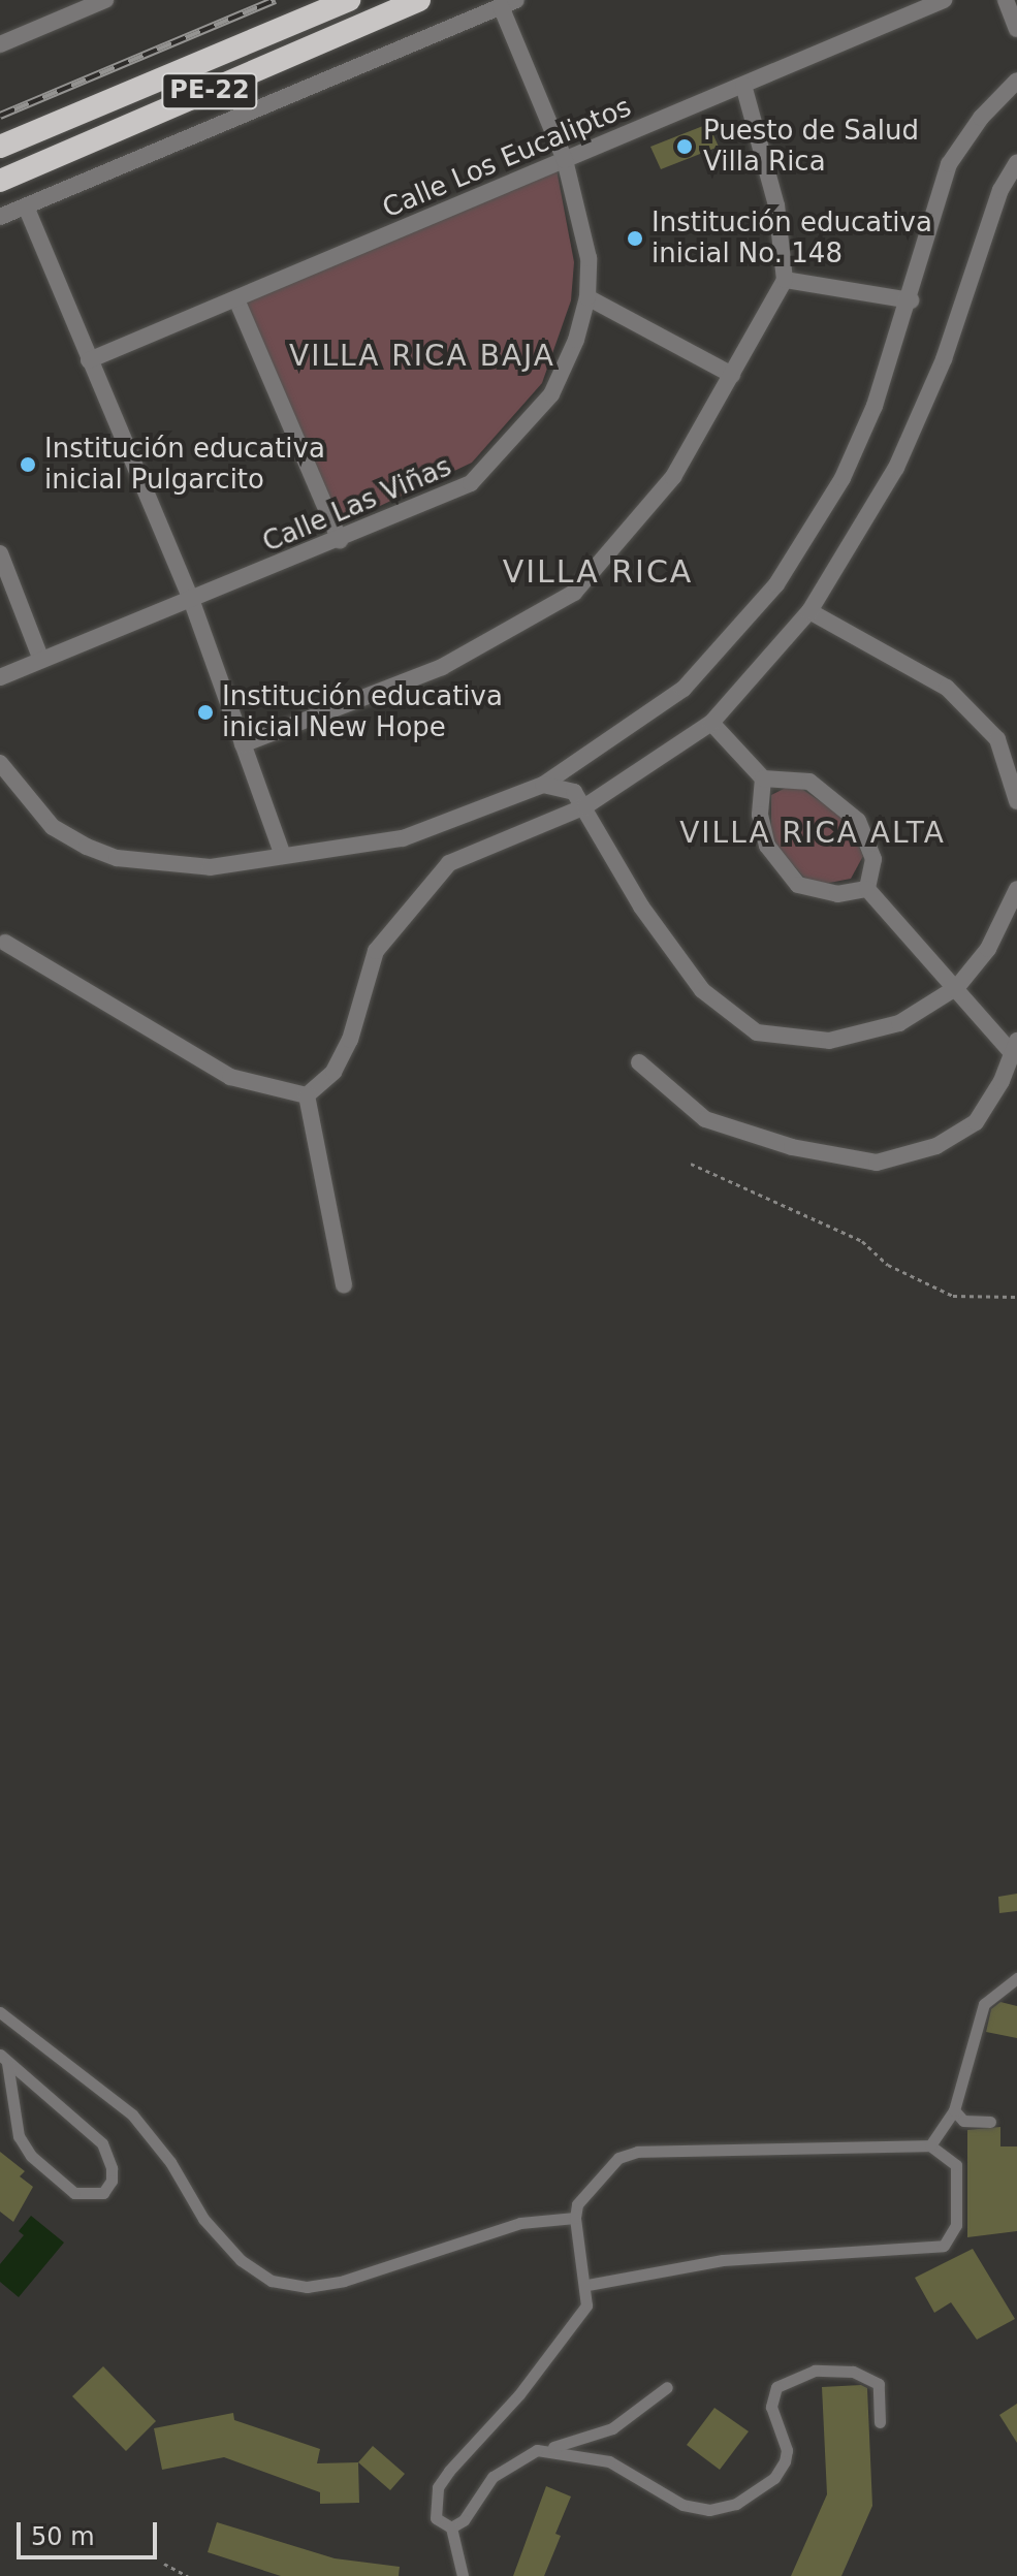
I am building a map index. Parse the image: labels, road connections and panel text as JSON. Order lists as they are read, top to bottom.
{
  "streets": {
    "highway": ["PE-22"],
    "street": ["Calle Los Eucaliptos", "Calle Las Viñas"]
  },
  "crossings": [
    ["Calle Los Eucaliptos", "Calle Las Viñas"]
  ],
  "districts": ["VILLA RICA BAJA", "VILLA RICA", "VILLA RICA ALTA"],
  "places": [
    "Puesto de Salud Villa Rica",
    "Institución educativa inicial No. 148",
    "Institución educativa inicial Pulgarcito",
    "Institución educativa inicial New Hope"
  ],
  "scale_bar": "50 m"
}
